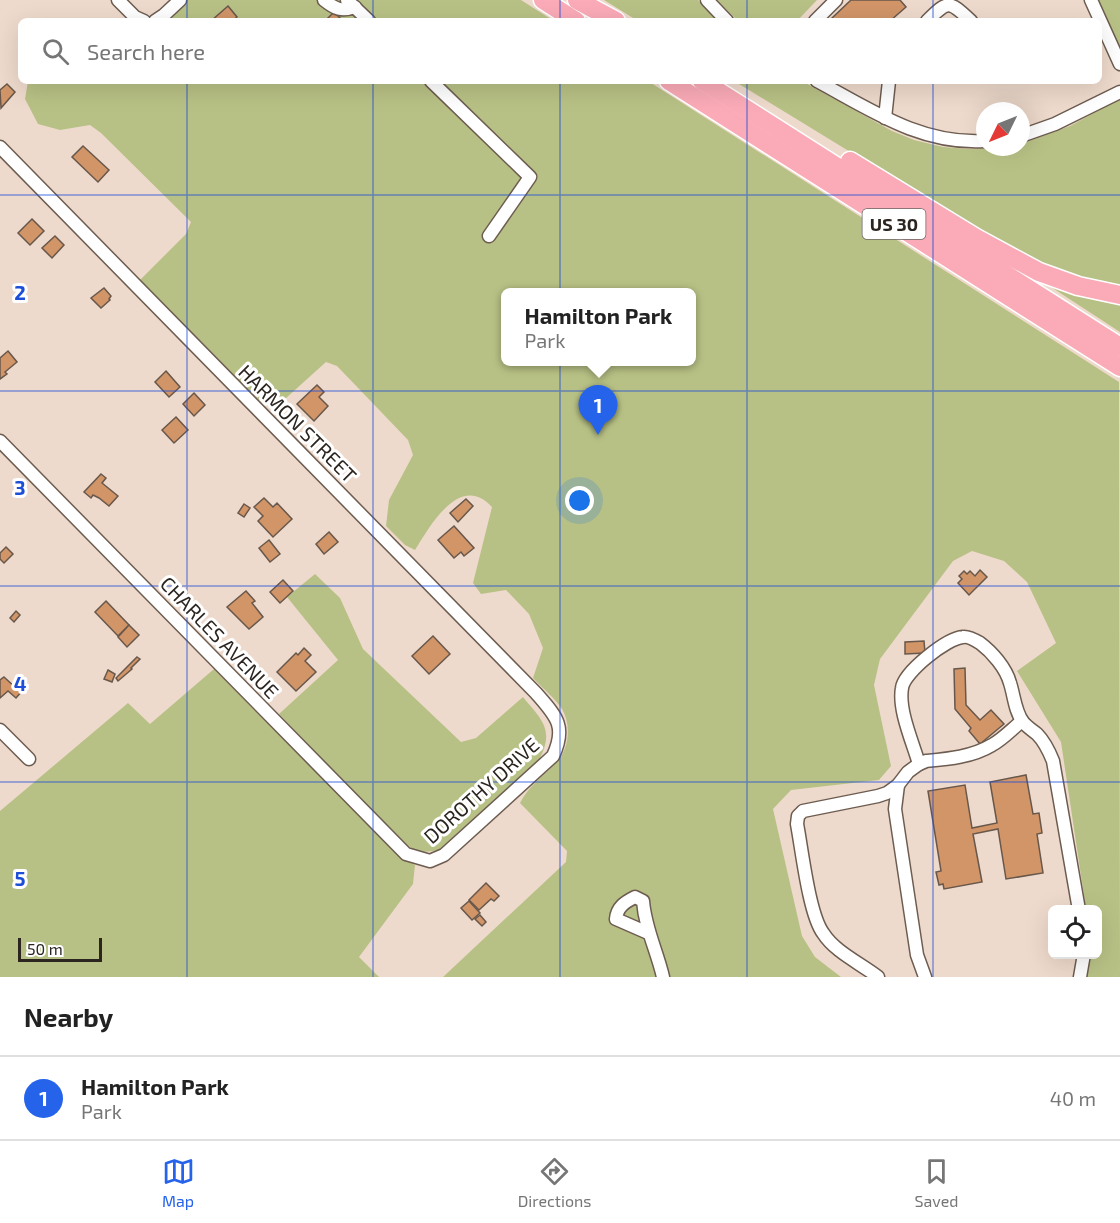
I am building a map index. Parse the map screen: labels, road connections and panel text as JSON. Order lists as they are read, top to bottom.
{
  "streets": {
    "highway": ["US 30"],
    "street": ["HARMON STREET", "CHARLES AVENUE", "DOROTHY DRIVE"]
  },
  "crossings": [
    ["HARMON STREET", "DOROTHY DRIVE"],
    ["CHARLES AVENUE", "DOROTHY DRIVE"]
  ],
  "scale_bar": "50 m",
  "north": "bottom left",
  "page": {
    "search": "Search here",
    "popup": ["Hamilton Park", "Park"],
    "pins": "1",
    "scale": "50 m",
    "heading": "Nearby",
    "list": [
      {
        "mark": "1",
        "name": "Hamilton Park",
        "note": "Park",
        "value": "40 m"
      }
    ],
    "nav": ["Map", "Directions", "Saved"]
  },
  "grid": {
    "rows": [
      "2",
      "3",
      "4",
      "5"
    ]
  }
}
